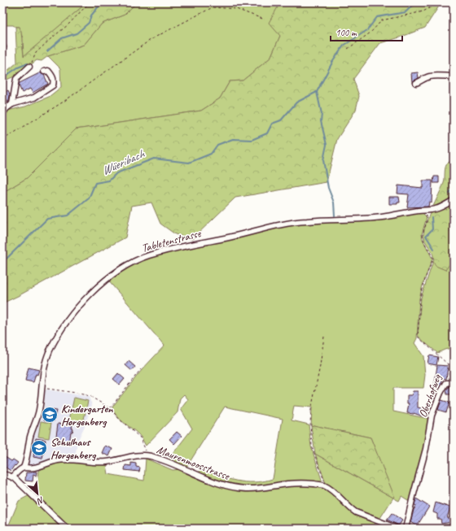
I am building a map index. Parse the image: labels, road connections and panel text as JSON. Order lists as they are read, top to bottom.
{
  "streets": {
    "street": ["Tabletenstrasse", "Oberhofweg", "Maurenmoosstrasse"]
  },
  "crossings": [
    ["Tabletenstrasse", "Oberhofweg"],
    ["Tabletenstrasse", "Maurenmoosstrasse"]
  ],
  "water": ["Wüeribach"],
  "places": {
    "school or university": ["Kindergarten Horgenberg", "Schulhaus Horgenberg"]
  },
  "scale_bar": "100 m",
  "north": "bottom right"
}
